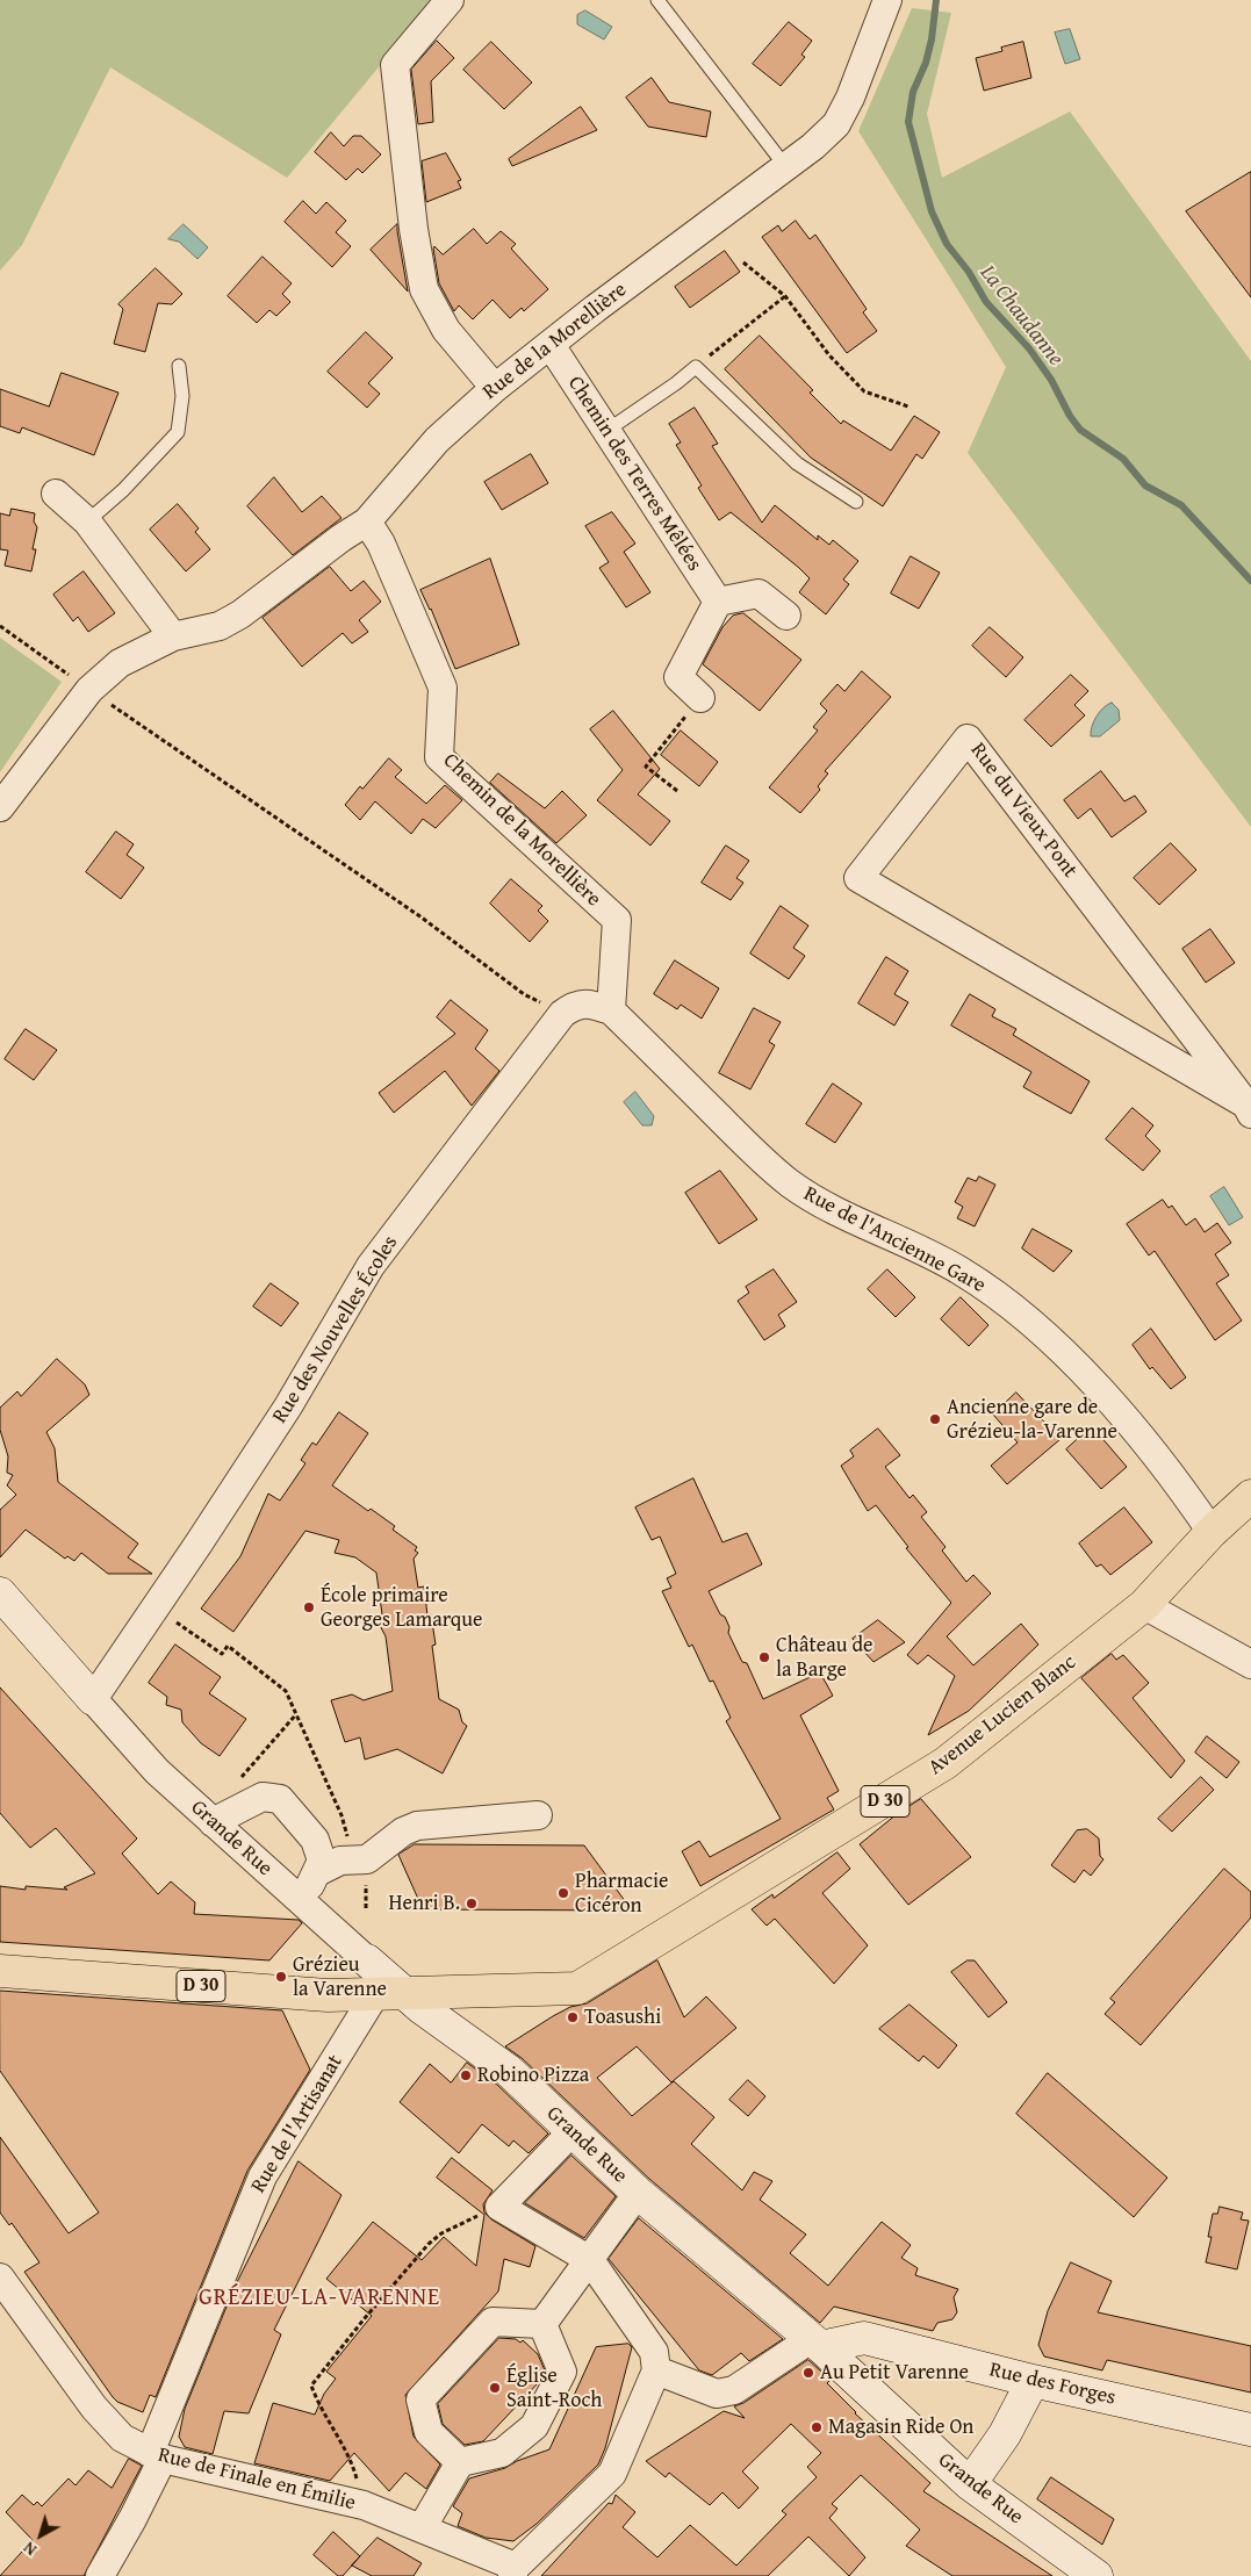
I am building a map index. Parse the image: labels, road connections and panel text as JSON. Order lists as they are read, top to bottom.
{
  "streets": {
    "main road": ["Avenue Lucien Blanc", "D 30"],
    "street": [
      "Rue de la Morellière",
      "Chemin des Terres Mêlées",
      "Rue du Vieux Pont",
      "Chemin de la Morellière",
      "Rue de l'Ancienne Gare",
      "Rue des Nouvelles Écoles",
      "Grande Rue",
      "Rue de l'Artisanat",
      "Rue des Forges",
      "Rue de Finale en Émilie"
    ]
  },
  "crossings": [
    ["Rue de la Morellière", "Chemin des Terres Mêlées"],
    ["Rue de la Morellière", "Chemin de la Morellière"],
    ["Chemin de la Morellière", "Rue de l'Ancienne Gare"],
    ["Rue de l'Ancienne Gare", "Avenue Lucien Blanc"],
    ["Rue des Nouvelles Écoles", "Grande Rue"],
    ["Avenue Lucien Blanc", "D 30"],
    ["Avenue Lucien Blanc", "Grande Rue"],
    ["Avenue Lucien Blanc", "Rue de l'Artisanat"],
    ["D 30", "Grande Rue"],
    ["D 30", "Rue de l'Artisanat"],
    ["Grande Rue", "Rue de l'Artisanat"],
    ["Grande Rue", "Rue des Forges"],
    ["Rue de l'Artisanat", "Rue de Finale en Émilie"]
  ],
  "districts": ["GRÉZIEU-LA-VARENNE"],
  "water": ["La Chaudanne"],
  "places": [
    "Ancienne gare de Grézieu-la-Varenne",
    "École primaire Georges Lamarque",
    "Château de la Barge",
    "Pharmacie Cicéron",
    "Henri B.",
    "Grézieu la Varenne",
    "Toasushi",
    "Robino Pizza",
    "Au Petit Varenne",
    "Église Saint-Roch",
    "Magasin Ride On"
  ],
  "north": "bottom left"
}
